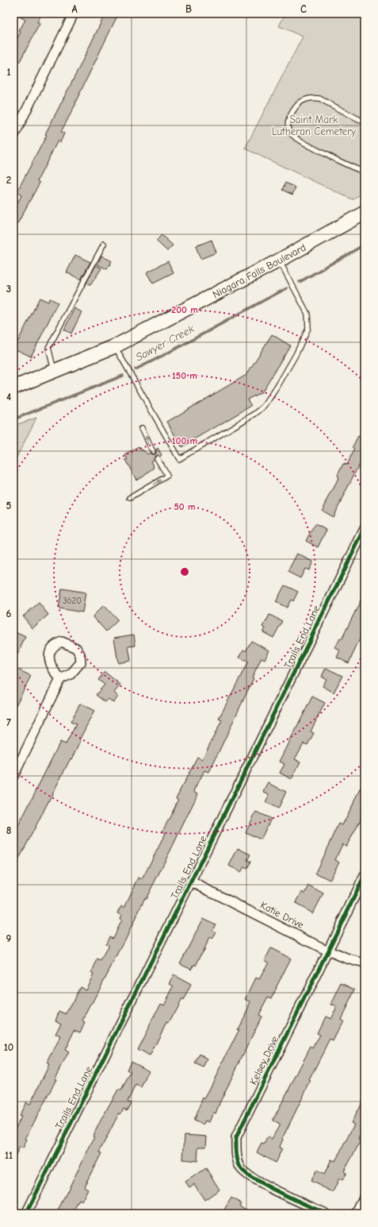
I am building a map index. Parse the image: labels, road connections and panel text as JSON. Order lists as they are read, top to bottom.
{
  "streets": {
    "main road": ["Niagara Falls Boulevard"],
    "street": ["Trails End Lane", "Katie Drive", "Kelsey Drive"]
  },
  "crossings": [
    ["Trails End Lane", "Katie Drive"],
    ["Katie Drive", "Kelsey Drive"]
  ],
  "water": ["Sawyer Creek"],
  "parks": ["Saint Mark Lutheran Cemetery"],
  "house_numbers": ["3620"],
  "grid": {
    "columns": ["A", "B", "C"],
    "rows": [
      "1",
      "2",
      "3",
      "4",
      "5",
      "6",
      "7",
      "8",
      "9",
      "10",
      "11"
    ]
  },
  "rings": [
    "200 m",
    "150 m",
    "100 m",
    "50 m"
  ]
}
